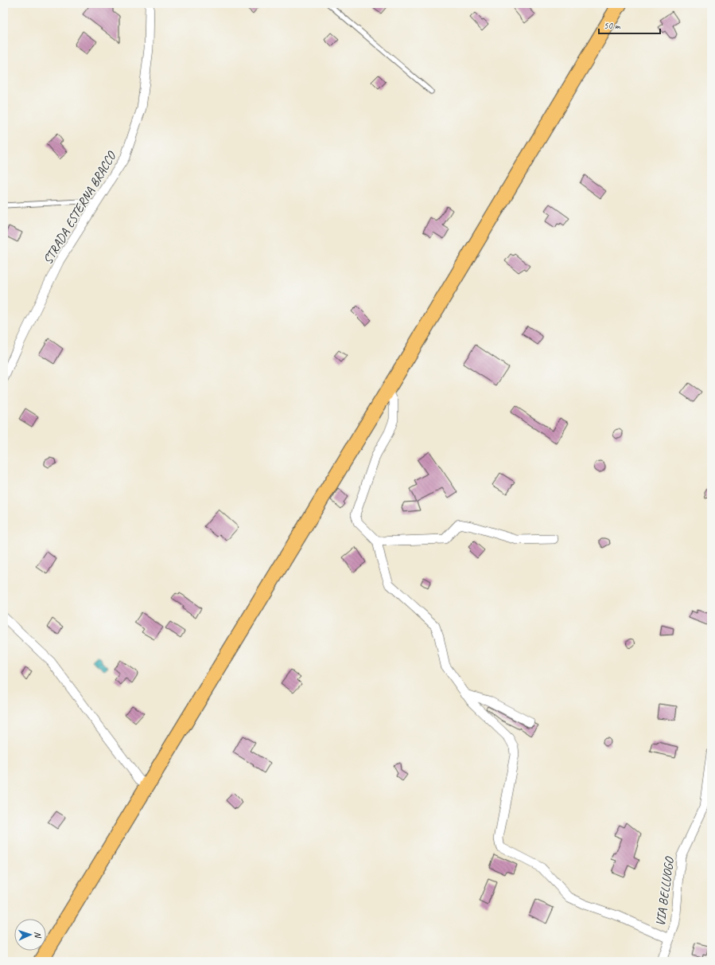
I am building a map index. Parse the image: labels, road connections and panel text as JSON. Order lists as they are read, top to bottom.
{
  "streets": {
    "street": ["STRADA ESTERNA BRACCO", "VIA BELLUOGO"]
  },
  "scale_bar": "50 m",
  "north": "right"
}
